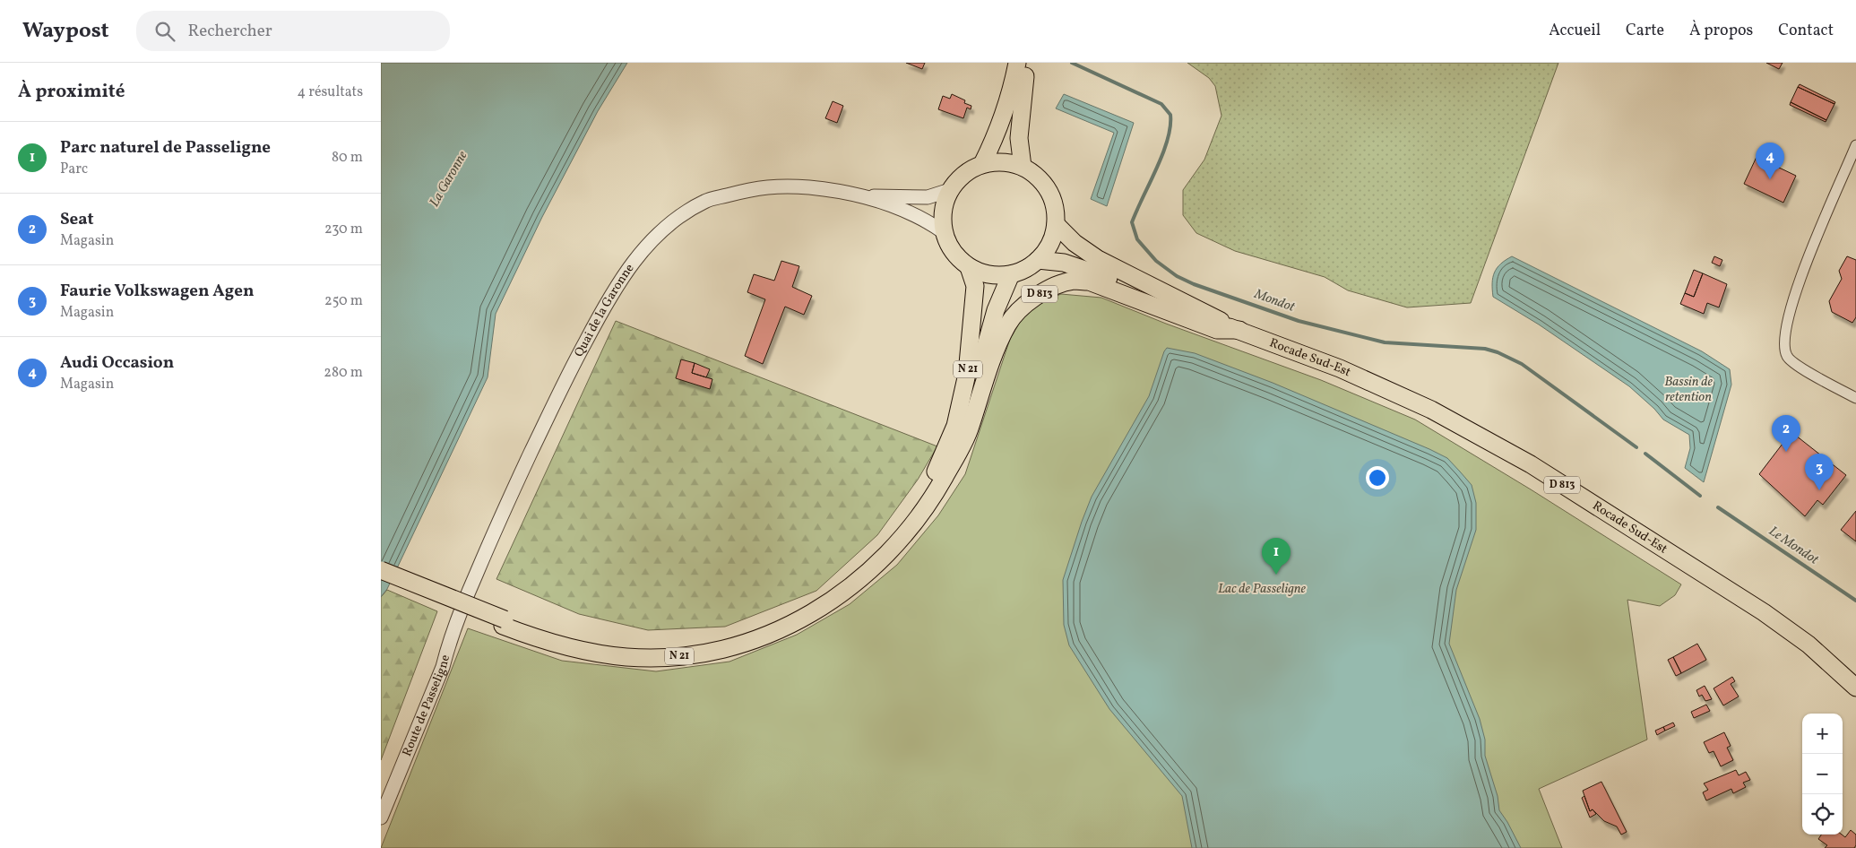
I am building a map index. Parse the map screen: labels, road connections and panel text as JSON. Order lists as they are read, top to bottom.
{
  "streets": {
    "main road": ["D 813", "Rocade Sud-Est", "N 21"],
    "street": ["Quai de la Garonne", "Route de Passeligne"]
  },
  "crossings": [
    ["D 813", "Rocade Sud-Est"],
    ["D 813", "N 21"],
    ["Quai de la Garonne", "Rocade Sud-Est"],
    ["Quai de la Garonne", "N 21"],
    ["Quai de la Garonne", "Route de Passeligne"],
    ["Rocade Sud-Est", "N 21"]
  ],
  "water": [
    "La Garonne",
    "Mondot",
    "Bassin de retention",
    "Le Mondot",
    "Lac de Passeligne"
  ],
  "page": {
    "header": "Waypost",
    "search": "Rechercher",
    "nav": [
      "Accueil",
      "Carte",
      "À propos",
      "Contact"
    ],
    "heading": ["À proximité", "4 résultats"],
    "list": [
      {
        "mark": "1",
        "name": "Parc naturel de Passeligne",
        "note": "Parc",
        "value": "80 m"
      },
      {
        "mark": "2",
        "name": "Seat",
        "note": "Magasin",
        "value": "230 m"
      },
      {
        "mark": "3",
        "name": "Faurie Volkswagen Agen",
        "note": "Magasin",
        "value": "250 m"
      },
      {
        "mark": "4",
        "name": "Audi Occasion",
        "note": "Magasin",
        "value": "280 m"
      }
    ],
    "pins": [
      "4",
      "2",
      "3",
      "1"
    ],
    "map_buttons": ["+", "−"]
  }
}
